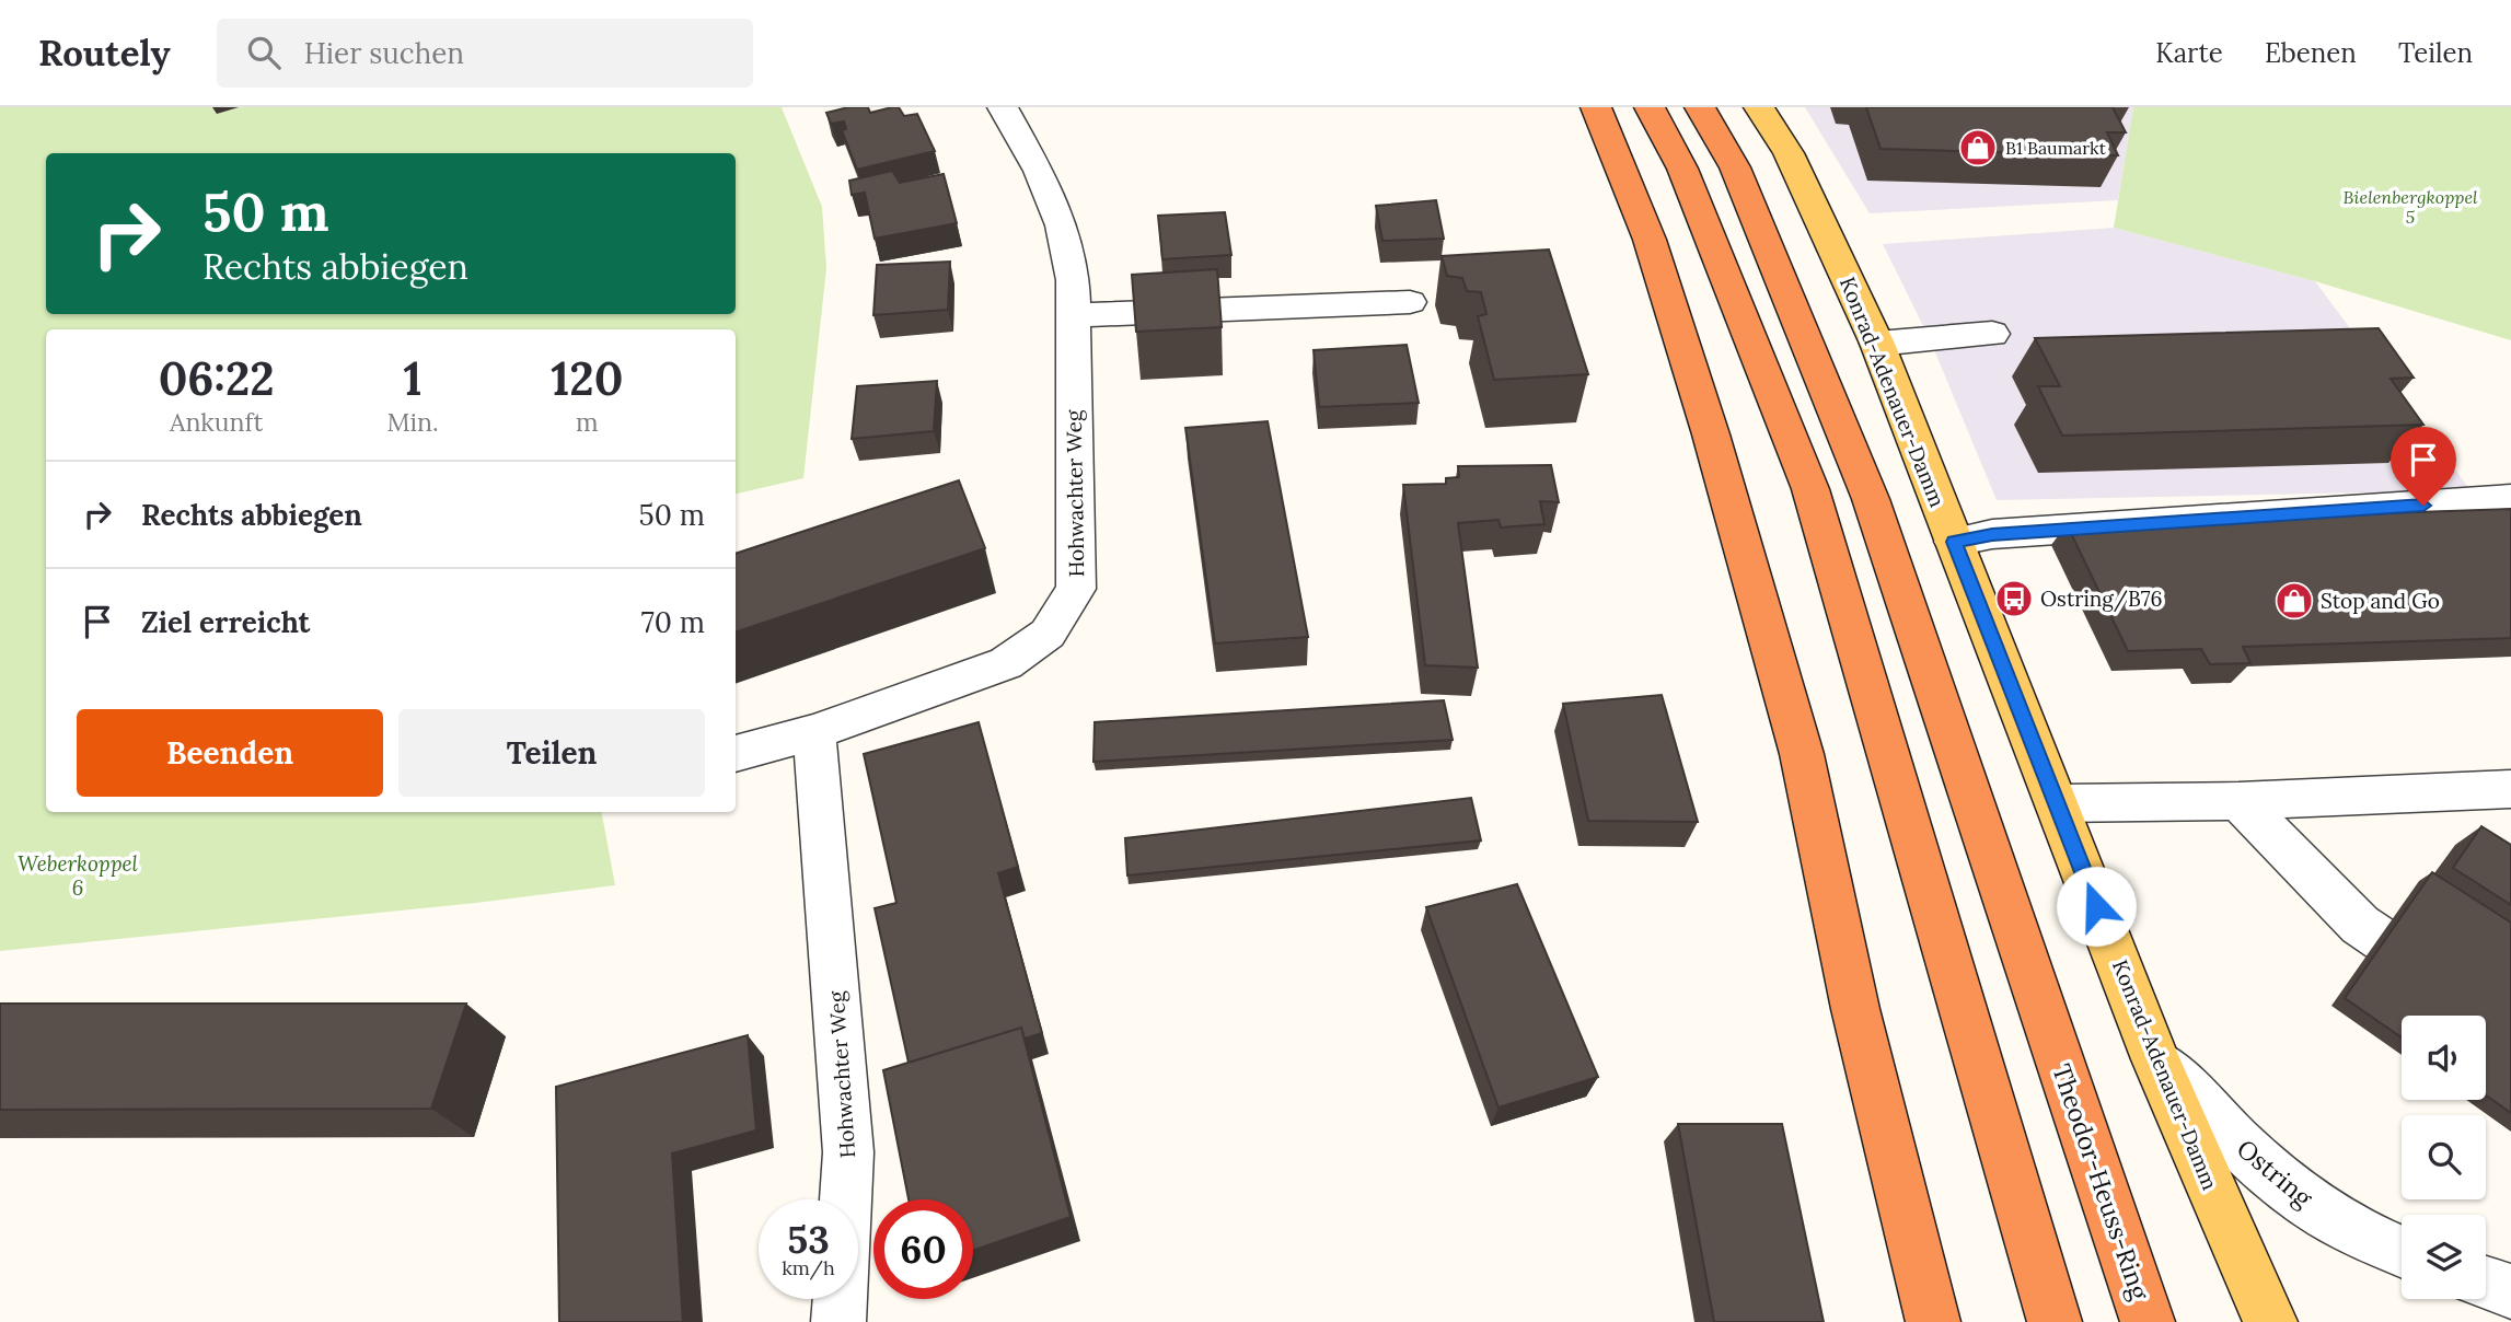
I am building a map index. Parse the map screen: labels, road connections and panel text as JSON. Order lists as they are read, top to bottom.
{
  "streets": {
    "highway": ["Theodor-Heuss-Ring"],
    "main road": ["Konrad-Adenauer-Damm"],
    "street": ["Hohwachter Weg", "Ostring"]
  },
  "crossings": [
    ["Konrad-Adenauer-Damm", "Ostring"]
  ],
  "parks": ["Bielenbergkoppel 5", "Weberkoppel 6"],
  "places": {
    "shop": ["B1 Baumarkt", "Stop and Go"],
    "bus stop": ["Ostring/B76"]
  },
  "page": {
    "header": "Routely",
    "search": "Hier suchen",
    "nav": ["Karte", "Ebenen", "Teilen"],
    "turn": ["50 m", "Rechts abbiegen"],
    "eta": [
      "06:22",
      "Ankunft",
      "1",
      "Min.",
      "120",
      "m"
    ],
    "list": [
      {
        "name": "Rechts abbiegen",
        "value": "50 m"
      },
      {
        "name": "Ziel erreicht",
        "value": "70 m"
      }
    ],
    "buttons": ["Beenden", "Teilen"],
    "speed": "53 km/h",
    "limit": "60"
  }
}
